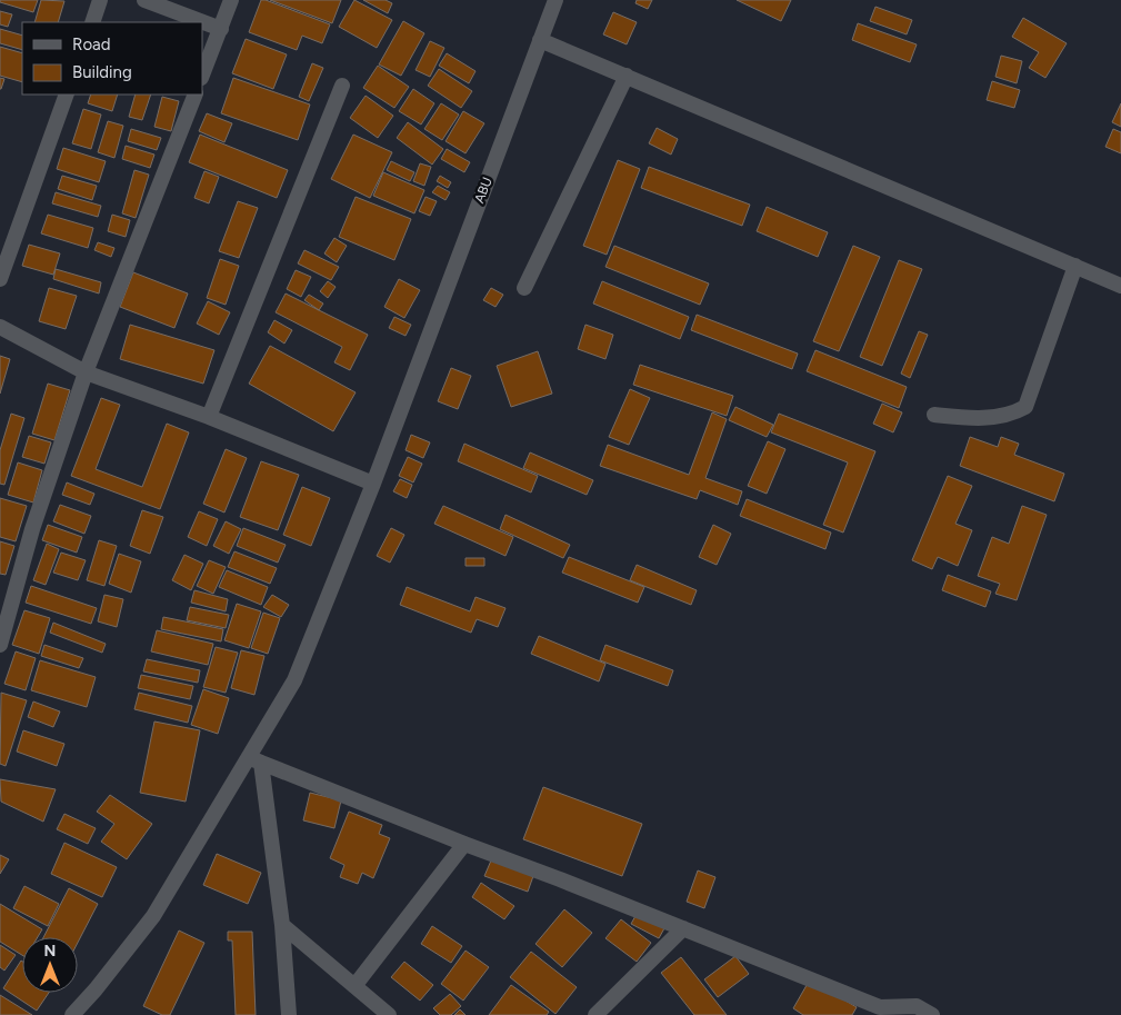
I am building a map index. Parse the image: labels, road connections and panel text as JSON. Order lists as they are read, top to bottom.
{
  "streets": {
    "street": ["ABU"]
  },
  "legend": ["Road", "Building"],
  "north": "top"
}
